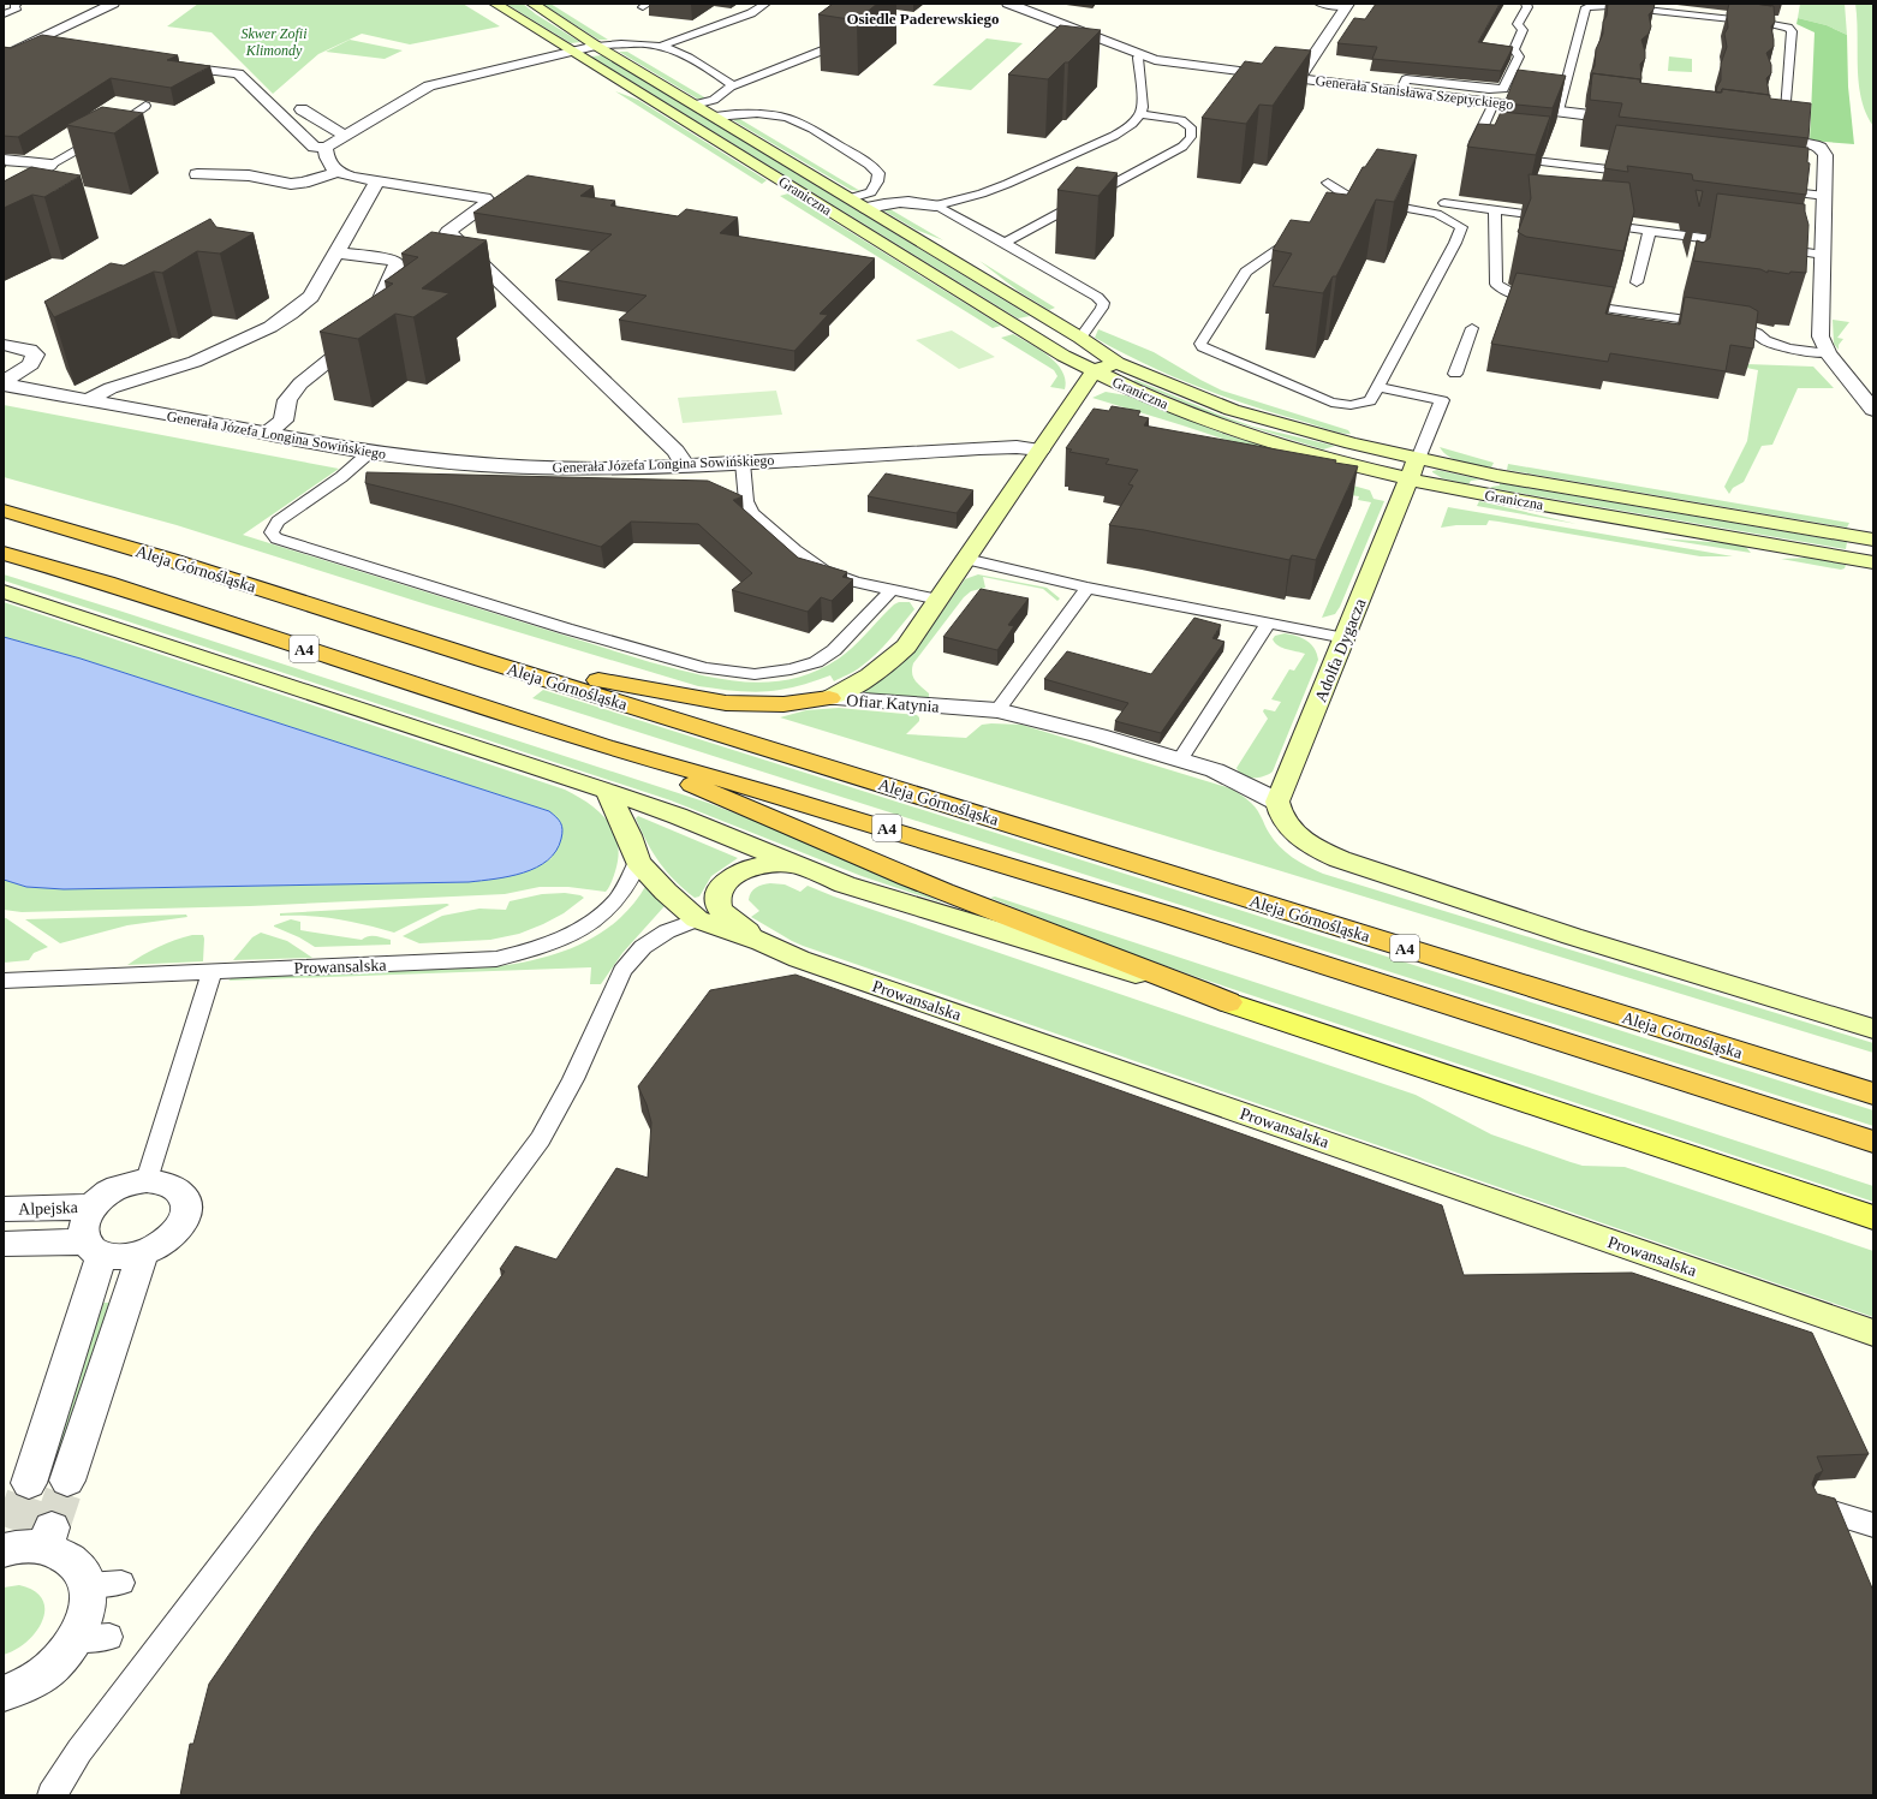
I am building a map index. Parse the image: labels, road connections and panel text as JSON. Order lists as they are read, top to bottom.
{
  "streets": {
    "highway": ["Aleja Górnośląska", "A4"],
    "street": [
      "Generała Stanisława Szeptyckiego",
      "Graniczna",
      "Generała Józefa Longina Sowińskiego",
      "Adolfa Dygacza",
      "Ofiar Katynia",
      "Prowansalska",
      "Alpejska"
    ]
  },
  "crossings": [
    ["Graniczna", "Adolfa Dygacza"],
    ["Graniczna", "Ofiar Katynia"],
    ["Generała Józefa Longina Sowińskiego", "Ofiar Katynia"],
    ["Adolfa Dygacza", "Ofiar Katynia"]
  ],
  "districts": ["Osiedle Paderewskiego"],
  "parks": ["Skwer Zofii Klimondy"]
}
